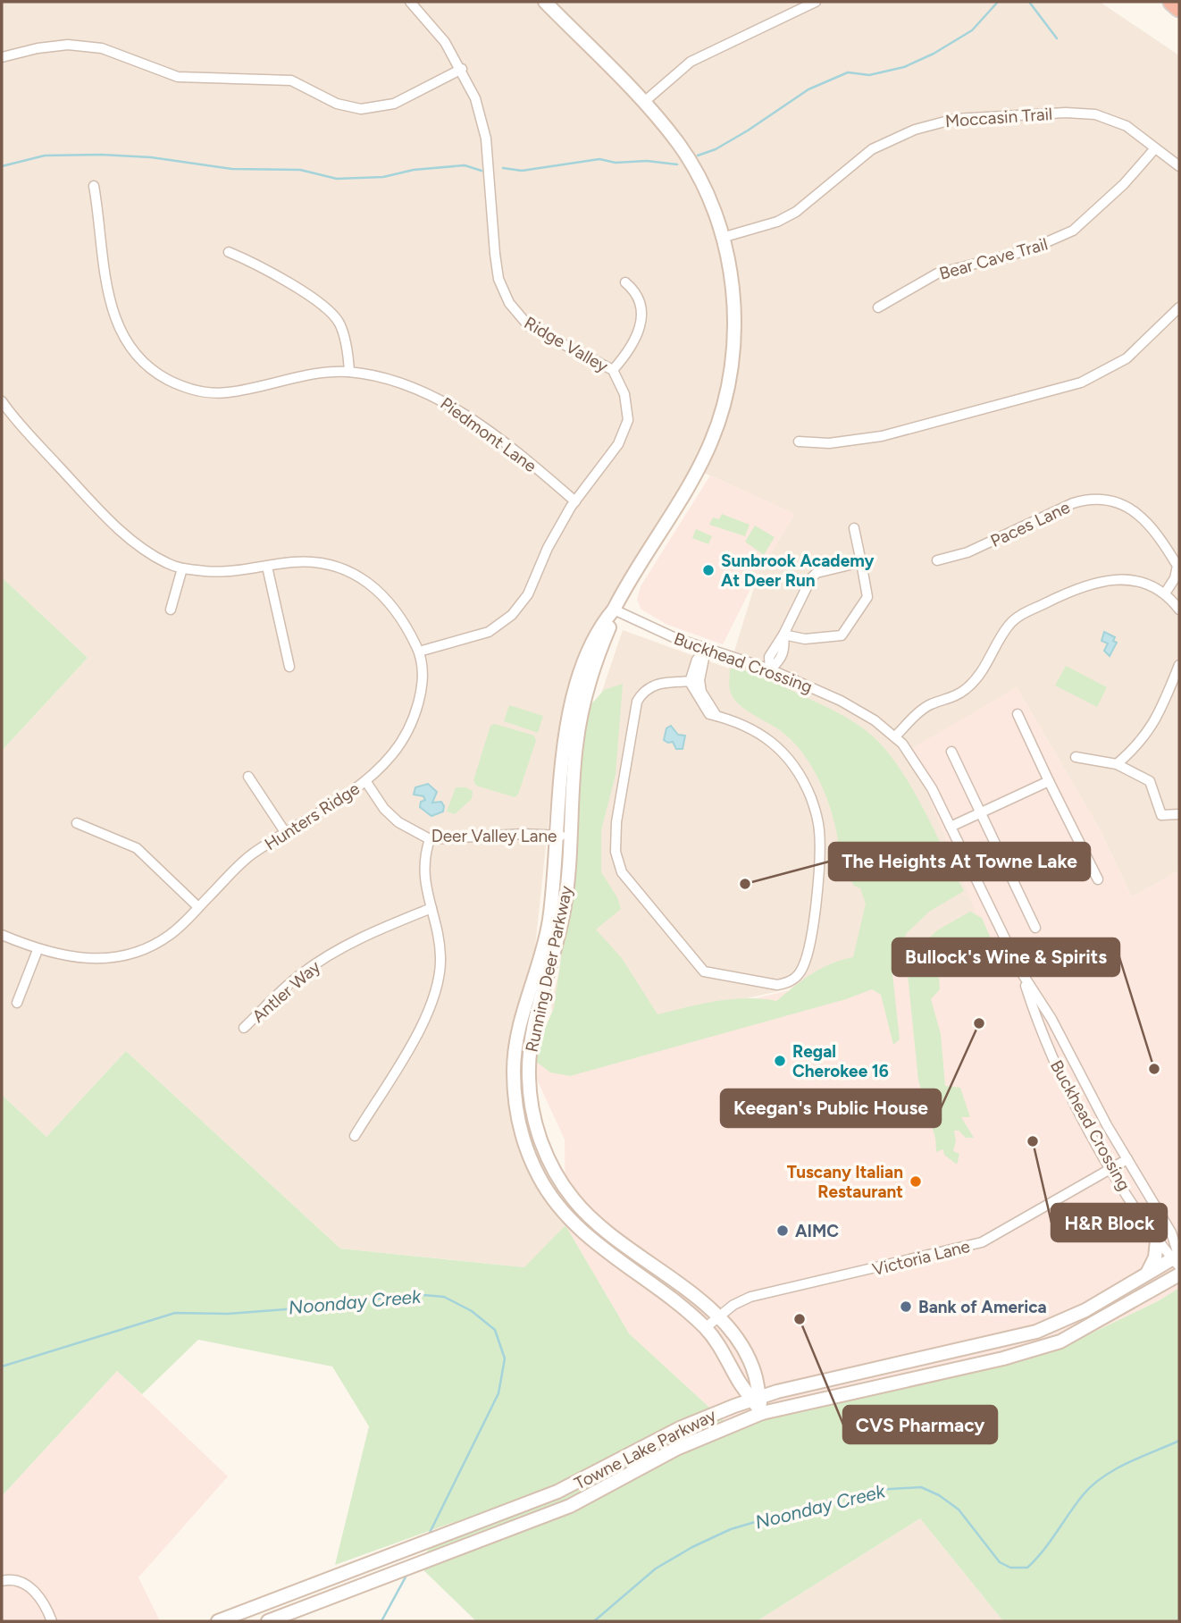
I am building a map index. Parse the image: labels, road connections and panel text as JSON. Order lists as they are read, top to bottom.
{
  "streets": {
    "street": [
      "Moccasin Trail",
      "Bear Cave Trail",
      "Ridge Valley",
      "Piedmont Lane",
      "Paces Lane",
      "Buckhead Crossing",
      "Hunters Ridge",
      "Deer Valley Lane",
      "Running Deer Parkway",
      "Antler Way",
      "Victoria Lane",
      "Towne Lake Parkway"
    ]
  },
  "crossings": [
    ["Moccasin Trail", "Bear Cave Trail"],
    ["Moccasin Trail", "Running Deer Parkway"],
    ["Ridge Valley", "Piedmont Lane"],
    ["Ridge Valley", "Hunters Ridge"],
    ["Buckhead Crossing", "Running Deer Parkway"],
    ["Buckhead Crossing", "Victoria Lane"],
    ["Buckhead Crossing", "Towne Lake Parkway"],
    ["Hunters Ridge", "Deer Valley Lane"],
    ["Deer Valley Lane", "Running Deer Parkway"],
    ["Running Deer Parkway", "Victoria Lane"],
    ["Running Deer Parkway", "Towne Lake Parkway"]
  ],
  "water": ["Noonday Creek"],
  "places": [
    "Sunbrook Academy At Deer Run",
    "The Heights At Towne Lake",
    "Keegan's Public House",
    "Regal Cherokee 16",
    "Bullock's Wine & Spirits",
    "H&R Block",
    "Tuscany Italian Restaurant",
    "AIMC",
    "Bank of America",
    "CVS Pharmacy"
  ]
}
